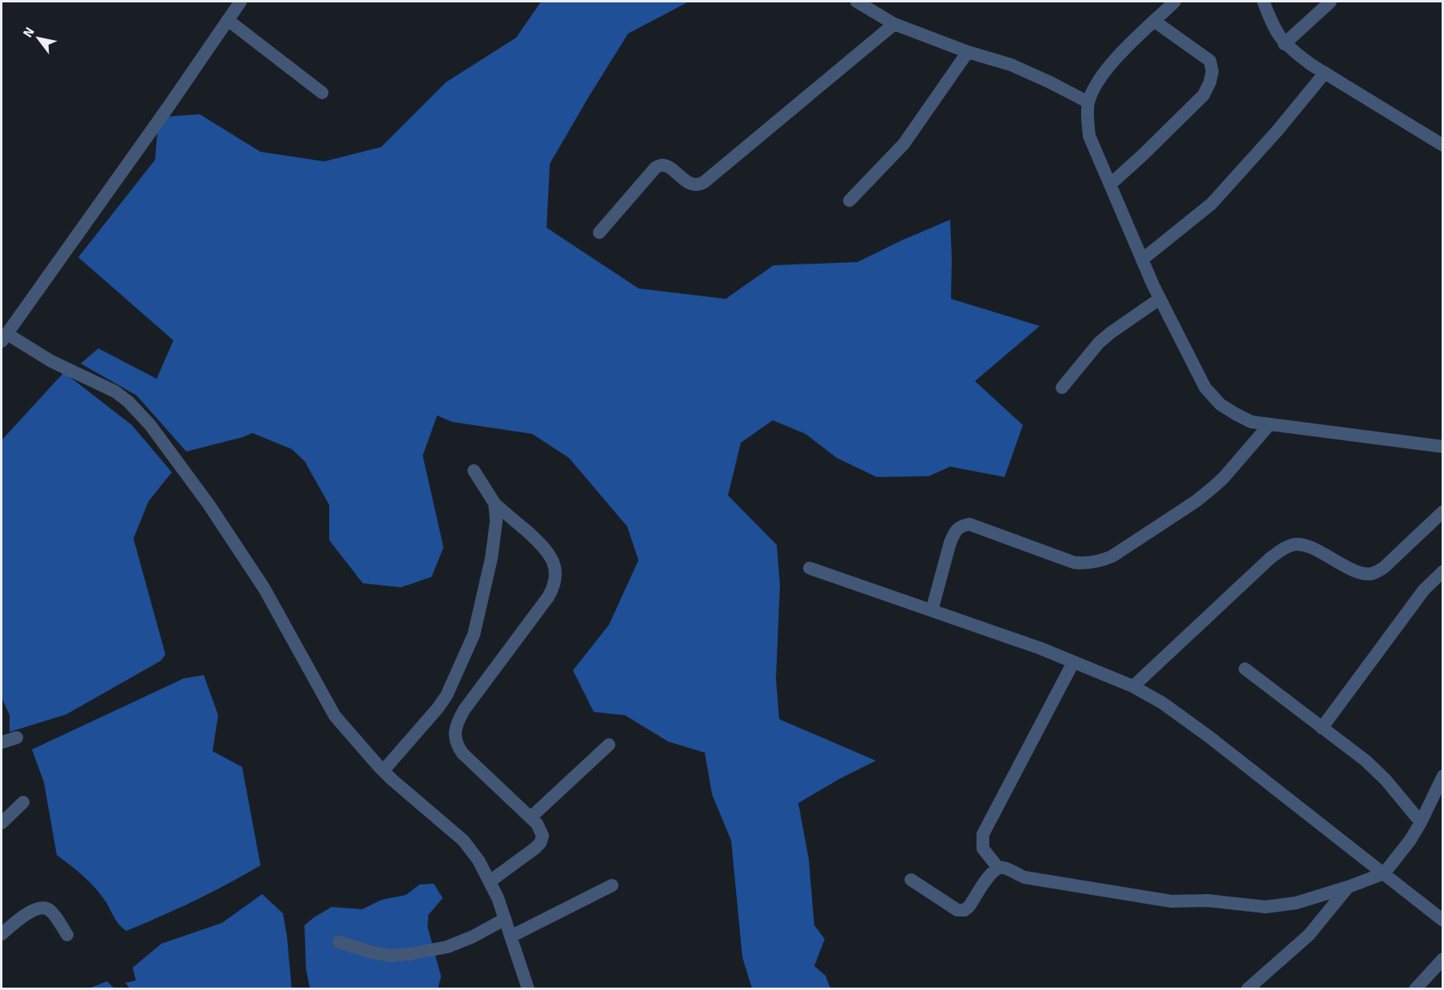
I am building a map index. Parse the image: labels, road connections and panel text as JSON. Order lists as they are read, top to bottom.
{
  "north": "top left"
}
